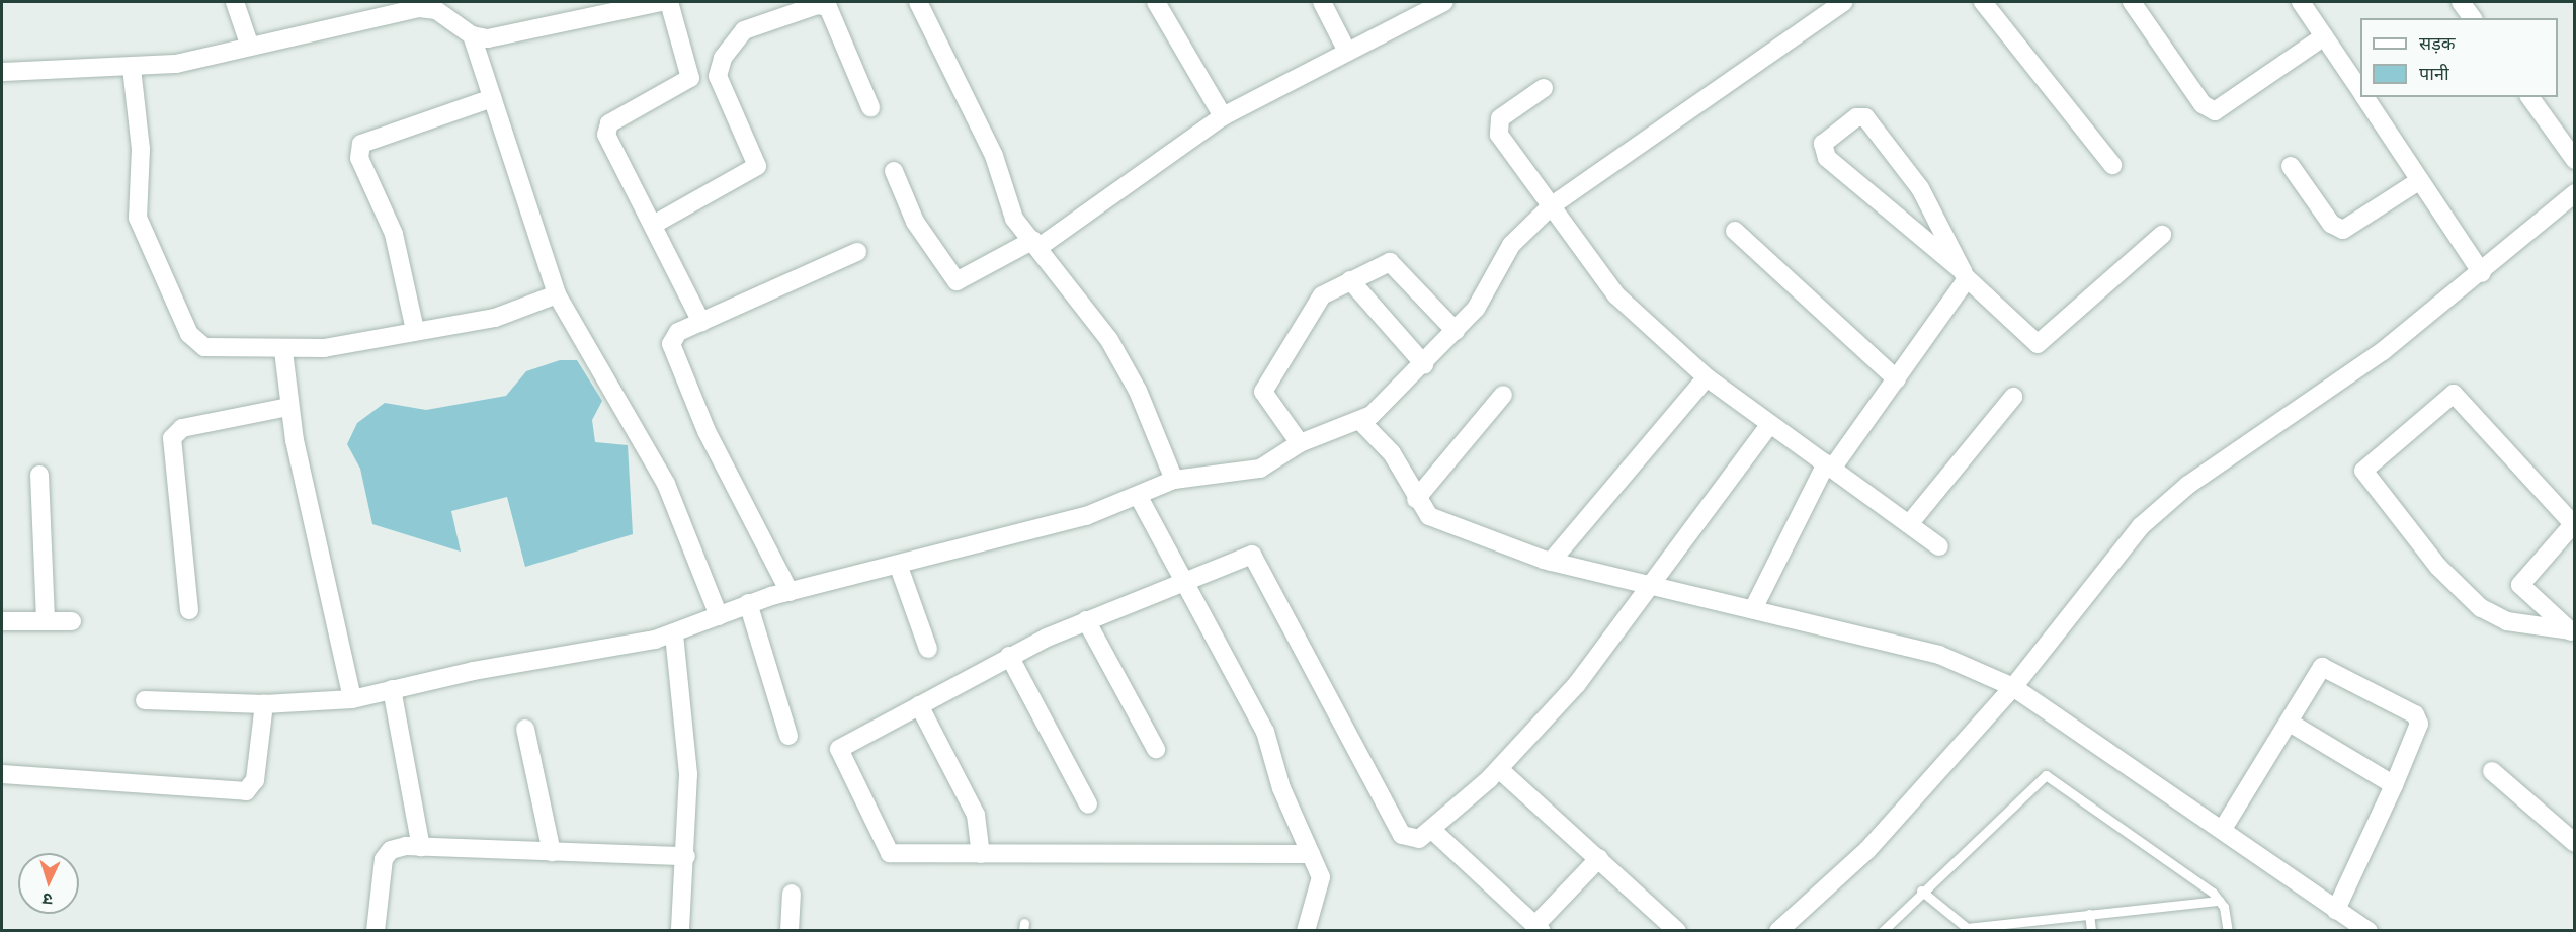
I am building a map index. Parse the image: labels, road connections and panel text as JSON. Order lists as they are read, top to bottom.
{
  "legend": ["सड़क", "पानी"],
  "north": "bottom"
}
